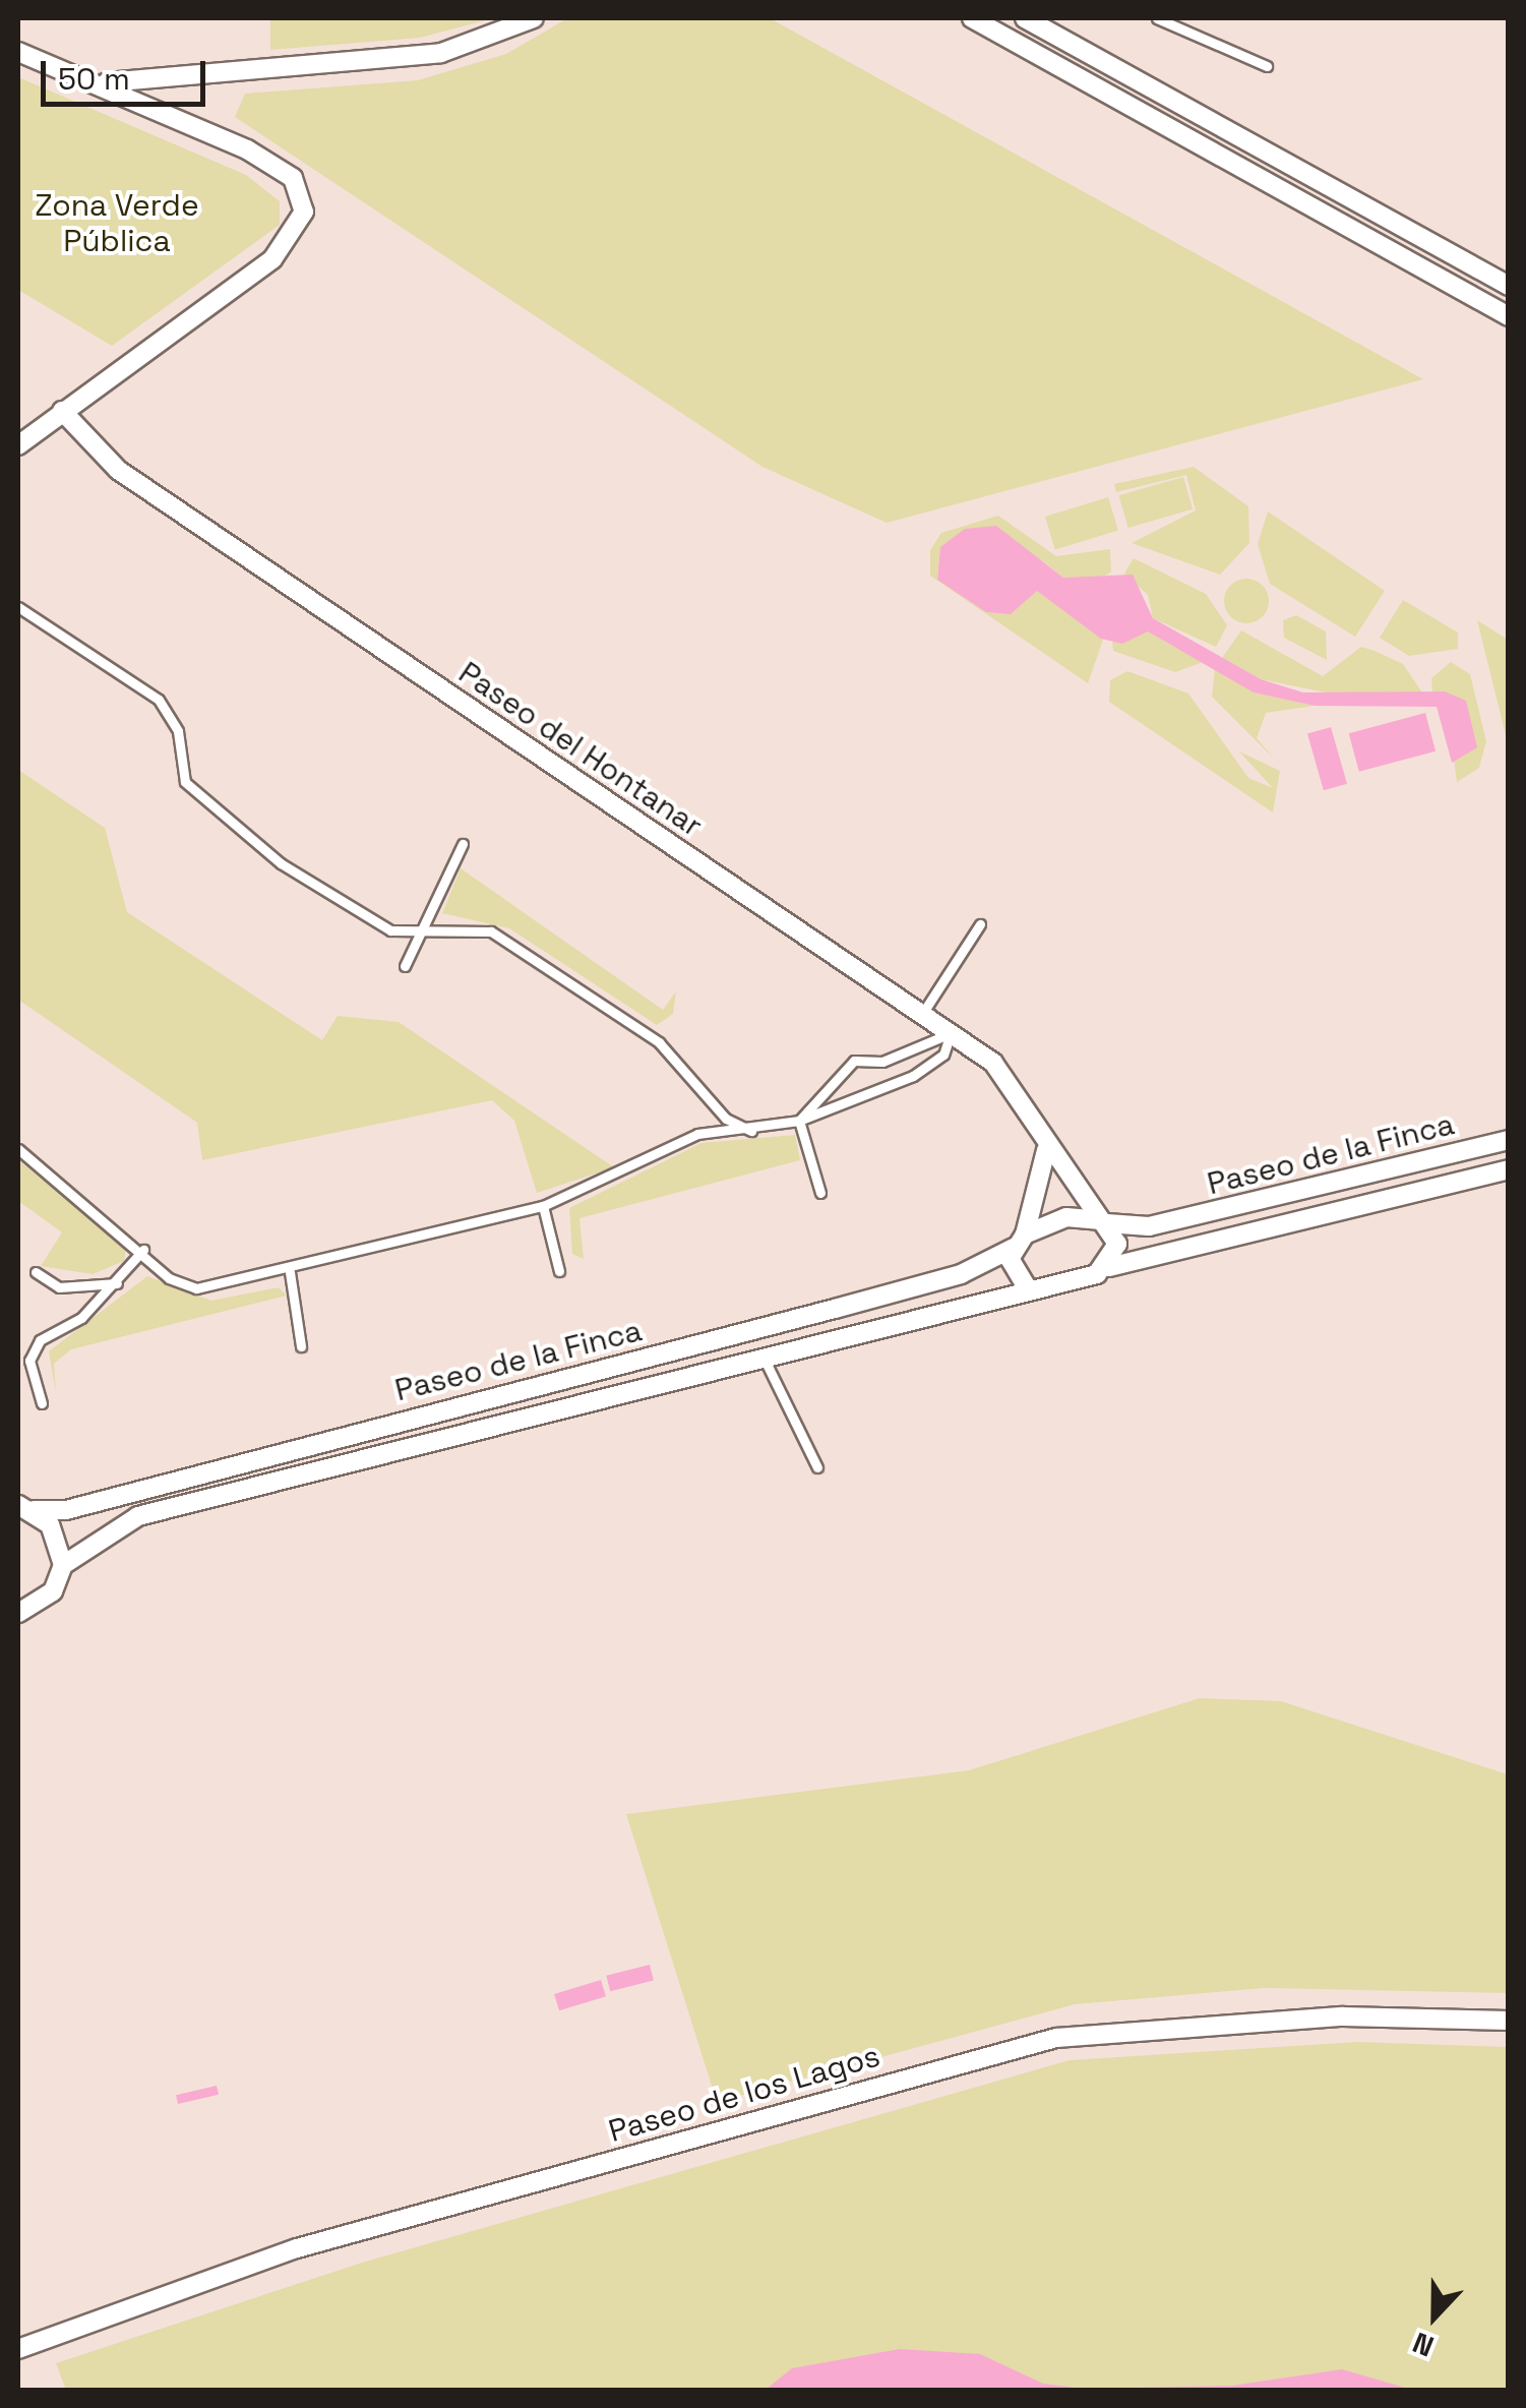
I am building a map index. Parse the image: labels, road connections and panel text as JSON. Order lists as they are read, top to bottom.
{
  "streets": {
    "street": ["Paseo del Hontanar", "Paseo de la Finca", "Paseo de los Lagos"]
  },
  "crossings": [
    ["Paseo del Hontanar", "Paseo de la Finca"]
  ],
  "parks": ["Zona Verde Pública"],
  "scale_bar": "50 m",
  "north": "bottom"
}
